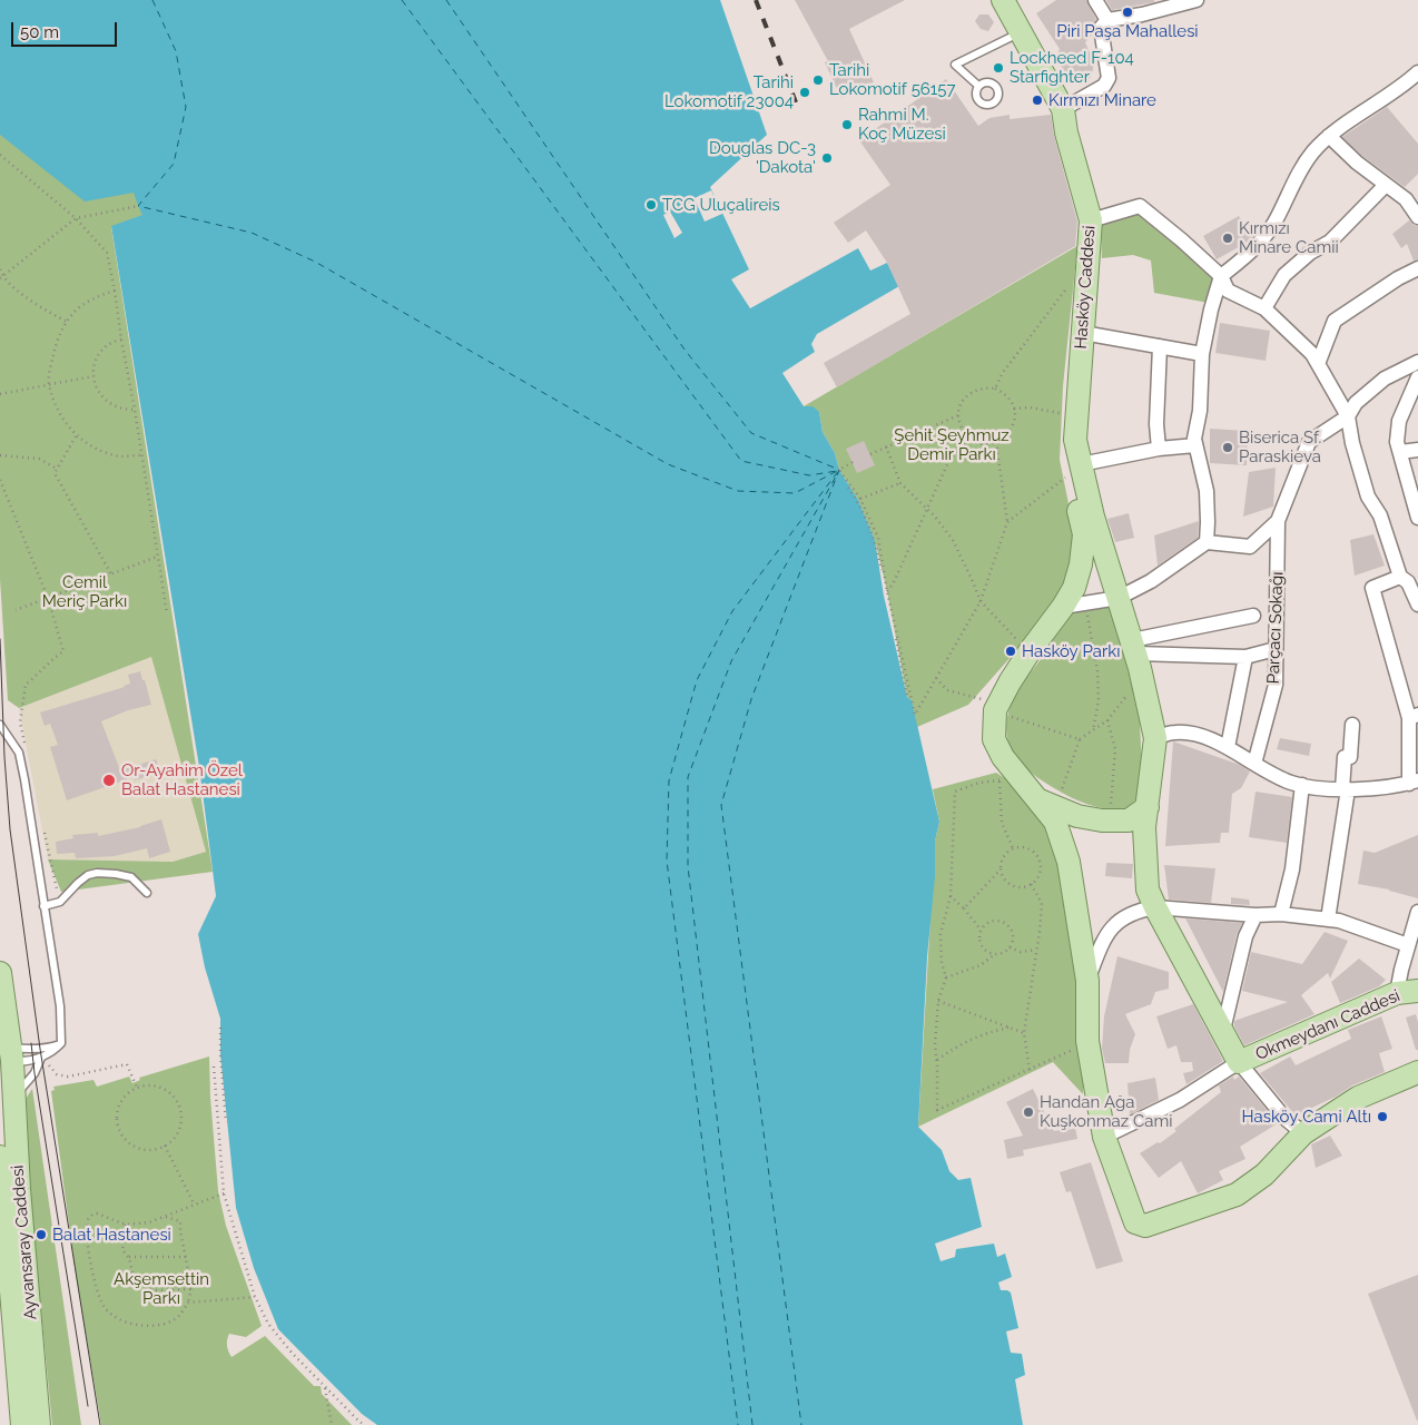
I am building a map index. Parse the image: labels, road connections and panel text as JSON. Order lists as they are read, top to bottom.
{
  "streets": {
    "main road": ["Hasköy Caddesi", "Okmeydanı Caddesi", "Ayvansaray Caddesi"],
    "street": ["Parçacı Sokağı"]
  },
  "parks": ["Şehit Şeyhmuz Demir Parkı", "Cemil Meriç Parkı", "Akşemsettin Parkı"],
  "places": [
    "Piri Paşa Mahallesi",
    "Lockheed F-104 Starfighter",
    "Tarihi Lokomotif 56157",
    "Tarihi Lokomotif 23004",
    "Kırmızı Minare",
    "Rahmi M. Koç Müzesi",
    "Douglas DC-3 'Dakota'",
    "TCG Uluçalireis",
    "Kırmızı Minare Camii",
    "Biserica Sf. Paraskieva",
    "Hasköy Parkı",
    "Or-Ayahim Özel Balat Hastanesi",
    "Handan Ağa Kuşkonmaz Cami",
    "Hasköy Cami Altı",
    "Balat Hastanesi"
  ],
  "scale_bar": "50 m"
}
